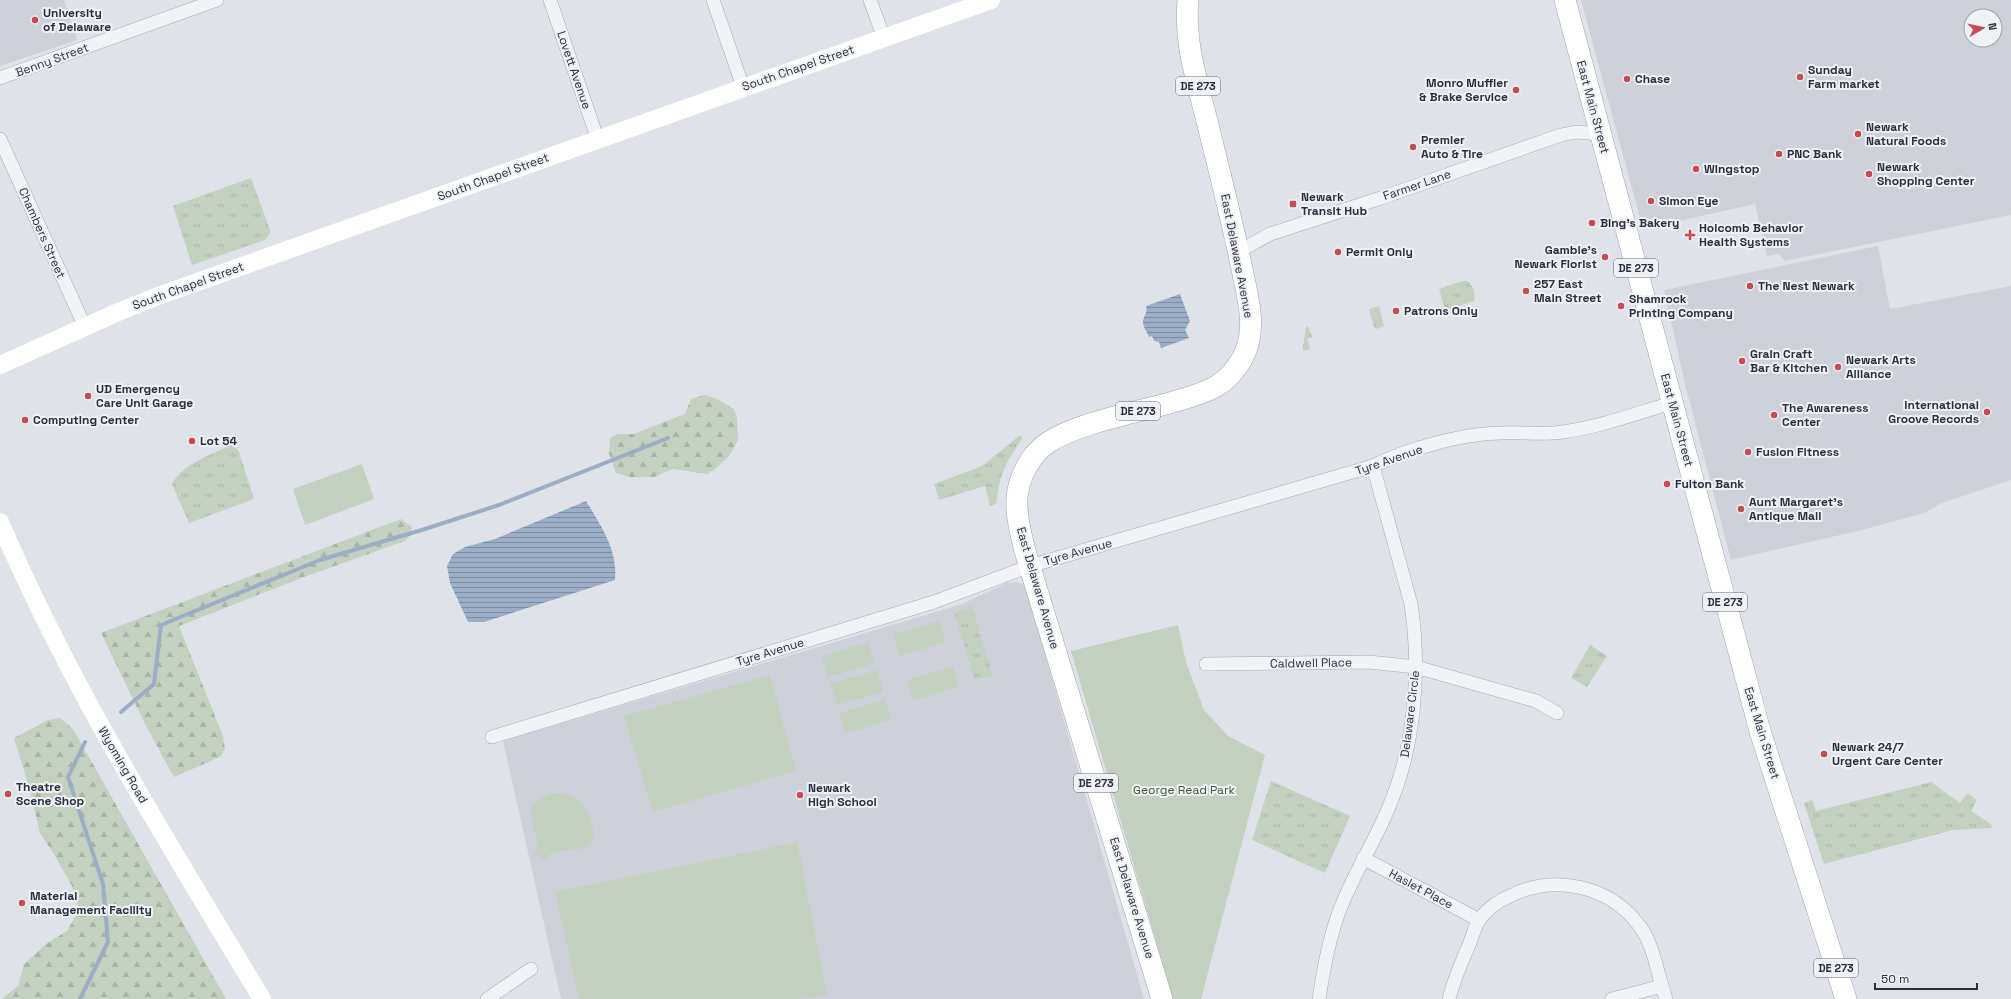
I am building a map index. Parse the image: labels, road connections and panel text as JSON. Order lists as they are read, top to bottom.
{
  "streets": {
    "main road": ["DE 273", "East Main Street", "East Delaware Avenue"],
    "street": [
      "Benny Street",
      "South Chapel Street",
      "Lovett Avenue",
      "Farmer Lane",
      "Chambers Street",
      "Tyre Avenue",
      "Caldwell Place",
      "Delaware Circle",
      "Wyoming Road",
      "Haslet Place"
    ]
  },
  "crossings": [
    ["South Chapel Street", "Lovett Avenue"],
    ["South Chapel Street", "Chambers Street"],
    ["East Main Street", "Farmer Lane"],
    ["East Main Street", "Tyre Avenue"],
    ["Farmer Lane", "East Delaware Avenue"],
    ["East Delaware Avenue", "Tyre Avenue"],
    ["Tyre Avenue", "Delaware Circle"],
    ["Caldwell Place", "Delaware Circle"],
    ["Delaware Circle", "Haslet Place"]
  ],
  "parks": ["George Read Park"],
  "places": {
    "other": [
      "University of Delaware",
      "Sunday Farm market",
      "Chase",
      "Monro Muffler & Brake Service",
      "Newark Natural Foods",
      "Premier Auto & Tire",
      "PNC Bank",
      "Wingstop",
      "Newark Shopping Center",
      "Simon Eye",
      "Bing's Bakery",
      "Permit Only",
      "Gamble's Newark Florist",
      "The Nest Newark",
      "257 East Main Street",
      "Shamrock Printing Company",
      "Patrons Only",
      "Grain Craft Bar & Kitchen",
      "Newark Arts Alliance",
      "UD Emergency Care Unit Garage",
      "International Groove Records",
      "The Awareness Center",
      "Computing Center",
      "Lot 54",
      "Fusion Fitness",
      "Fulton Bank",
      "Aunt Margaret's Antique Mall",
      "Newark 24/7 Urgent Care Center",
      "Theatre Scene Shop",
      "Newark High School",
      "Material Management Facility"
    ],
    "transit": ["Newark Transit Hub"],
    "health": ["Holcomb Behavior Health Systems"]
  },
  "scale_bar": "50 m",
  "north": "right"
}
